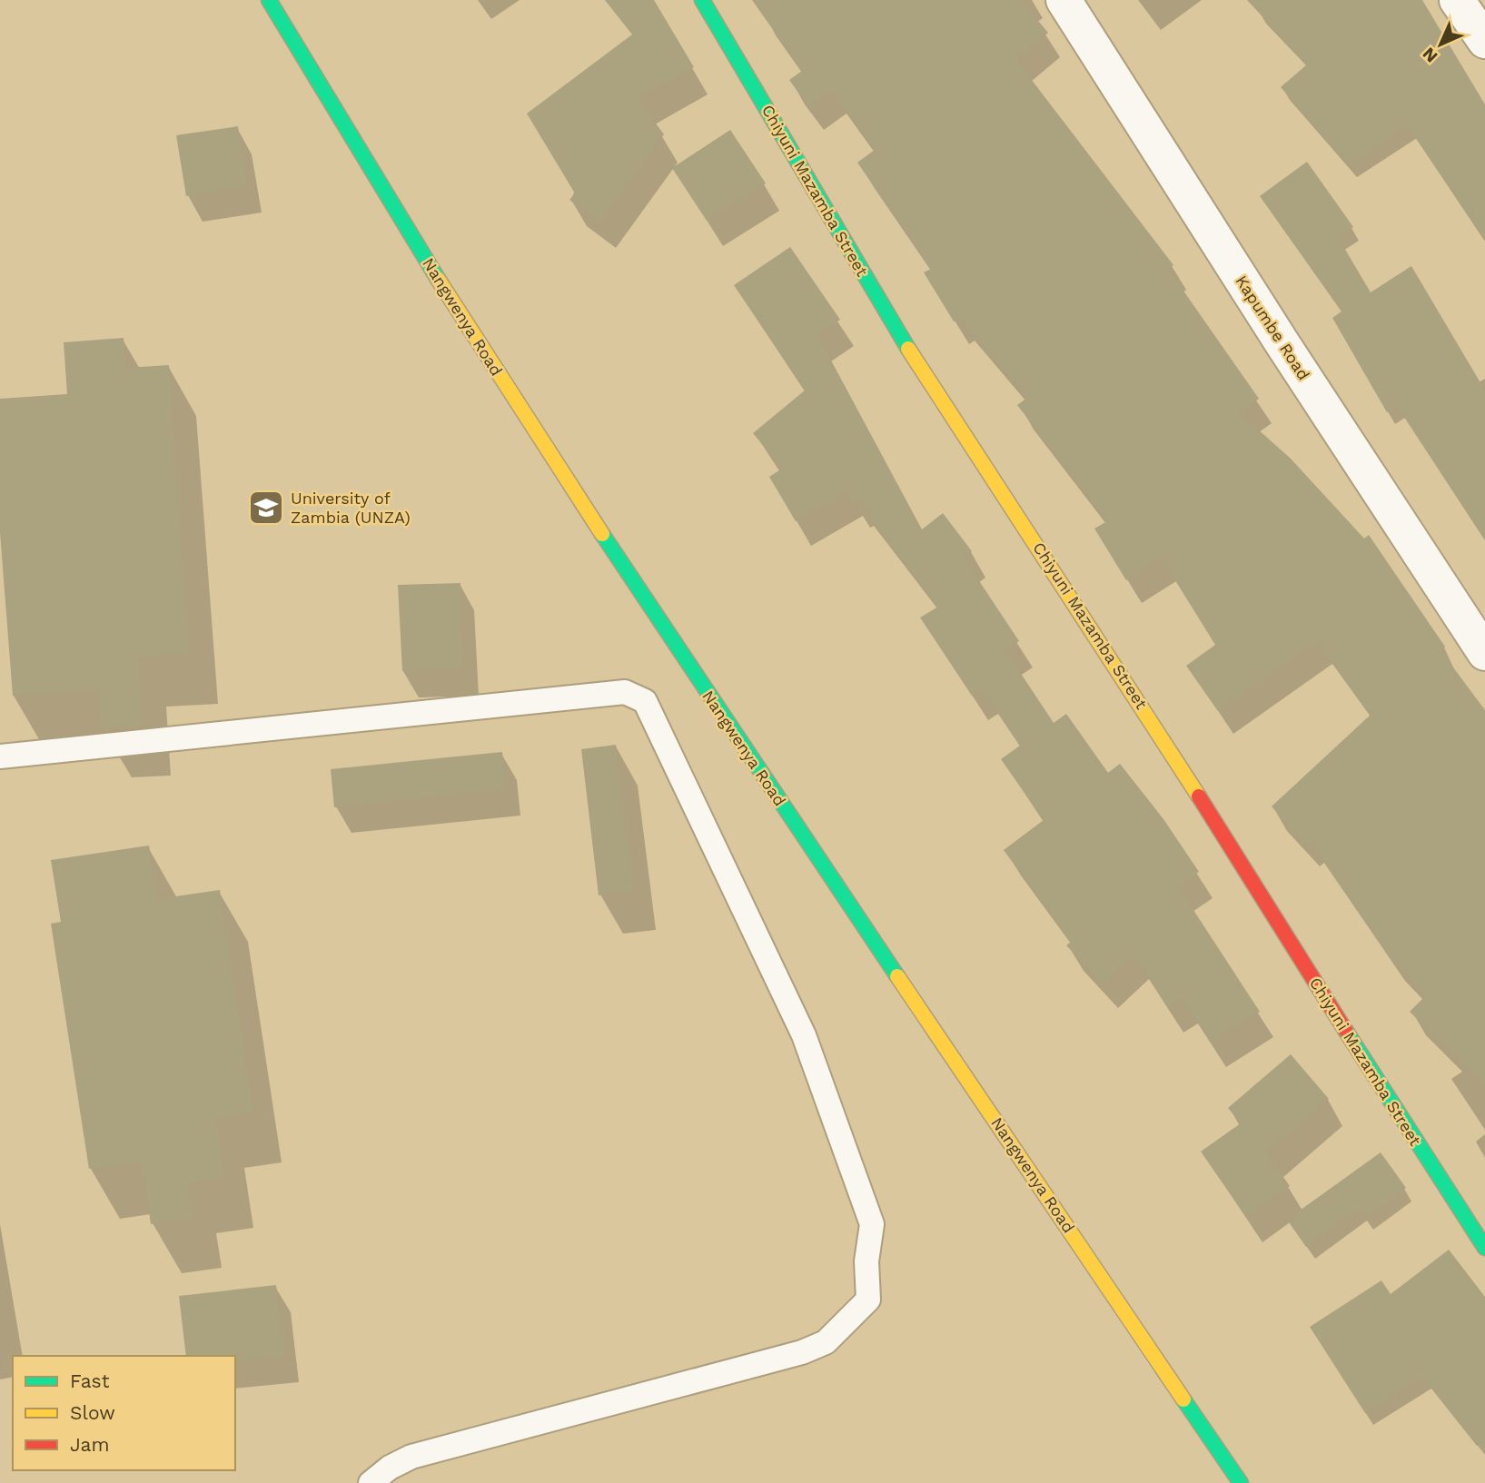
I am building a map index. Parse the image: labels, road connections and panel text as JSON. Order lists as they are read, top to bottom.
{
  "streets": {
    "main road": ["Chiyuni Mazamba Street", "Nangwenya Road"],
    "street": ["Kapumbe Road"]
  },
  "places": {
    "school or university": ["University of Zambia (UNZA)"]
  },
  "legend": ["Fast", "Slow", "Jam"],
  "north": "bottom left"
}
